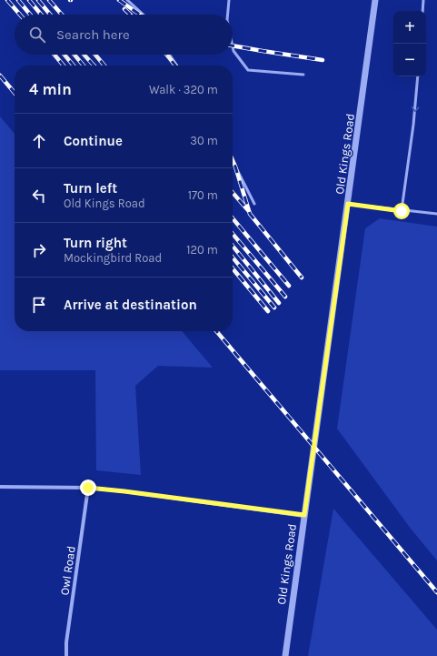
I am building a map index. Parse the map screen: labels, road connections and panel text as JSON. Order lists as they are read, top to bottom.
{
  "streets": {
    "street": ["Old Kings Road", "Owl Road"]
  },
  "page": {
    "map_buttons": ["+", "−"],
    "search": "Search here",
    "heading": ["4 min", "Walk · 320 m"],
    "list": [
      ["Continue", "30 m"],
      ["Turn left", "Old Kings Road", "170 m"],
      ["Turn right", "Mockingbird Road", "120 m"],
      "Arrive at destination"
    ]
  }
}
